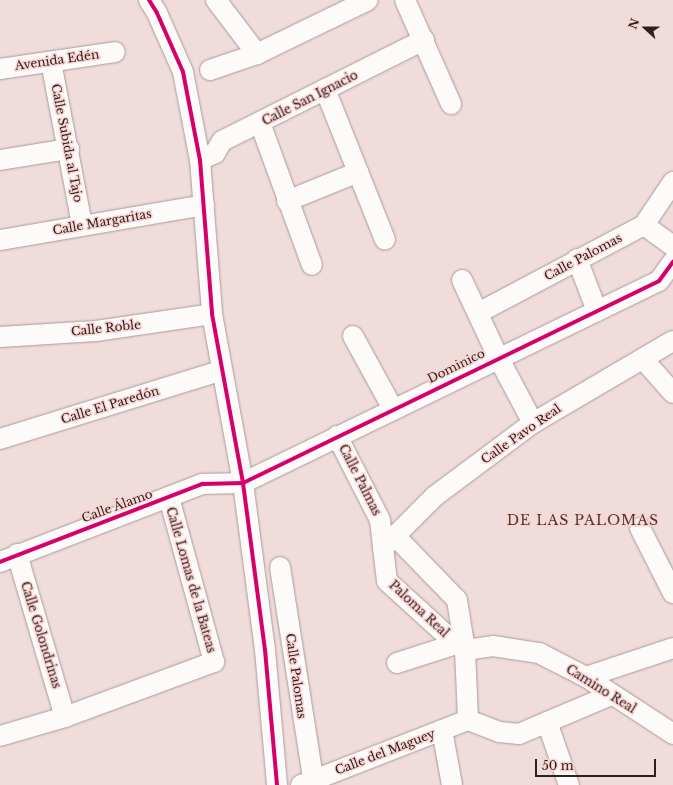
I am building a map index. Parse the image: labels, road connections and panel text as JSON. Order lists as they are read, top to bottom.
{
  "streets": {
    "street": [
      "Avenida Edén",
      "Calle San Ignacio",
      "Calle Subida al Tajo",
      "Calle Margaritas",
      "Calle Palomas",
      "Calle Roble",
      "Dominico",
      "Calle El Paredón",
      "Calle Pavo Real",
      "Calle Palmas",
      "Calle Álamo",
      "Calle Lomas de la Bateas",
      "Paloma Real",
      "Calle Golondrinas",
      "Camino Real",
      "Calle del Maguey"
    ]
  },
  "crossings": [
    ["Avenida Edén", "Calle Subida al Tajo"],
    ["Calle Subida al Tajo", "Calle Margaritas"],
    ["Calle Palomas", "Calle del Maguey"],
    ["Dominico", "Calle Palmas"],
    ["Dominico", "Calle Álamo"],
    ["Calle Pavo Real", "Calle Palmas"],
    ["Calle Pavo Real", "Paloma Real"],
    ["Calle Palmas", "Paloma Real"],
    ["Calle Álamo", "Calle Lomas de la Bateas"],
    ["Calle Álamo", "Calle Golondrinas"],
    ["Calle Lomas de la Bateas", "Calle Golondrinas"],
    ["Paloma Real", "Camino Real"]
  ],
  "districts": ["DE LAS PALOMAS"],
  "scale_bar": "50 m",
  "north": "left"
}
